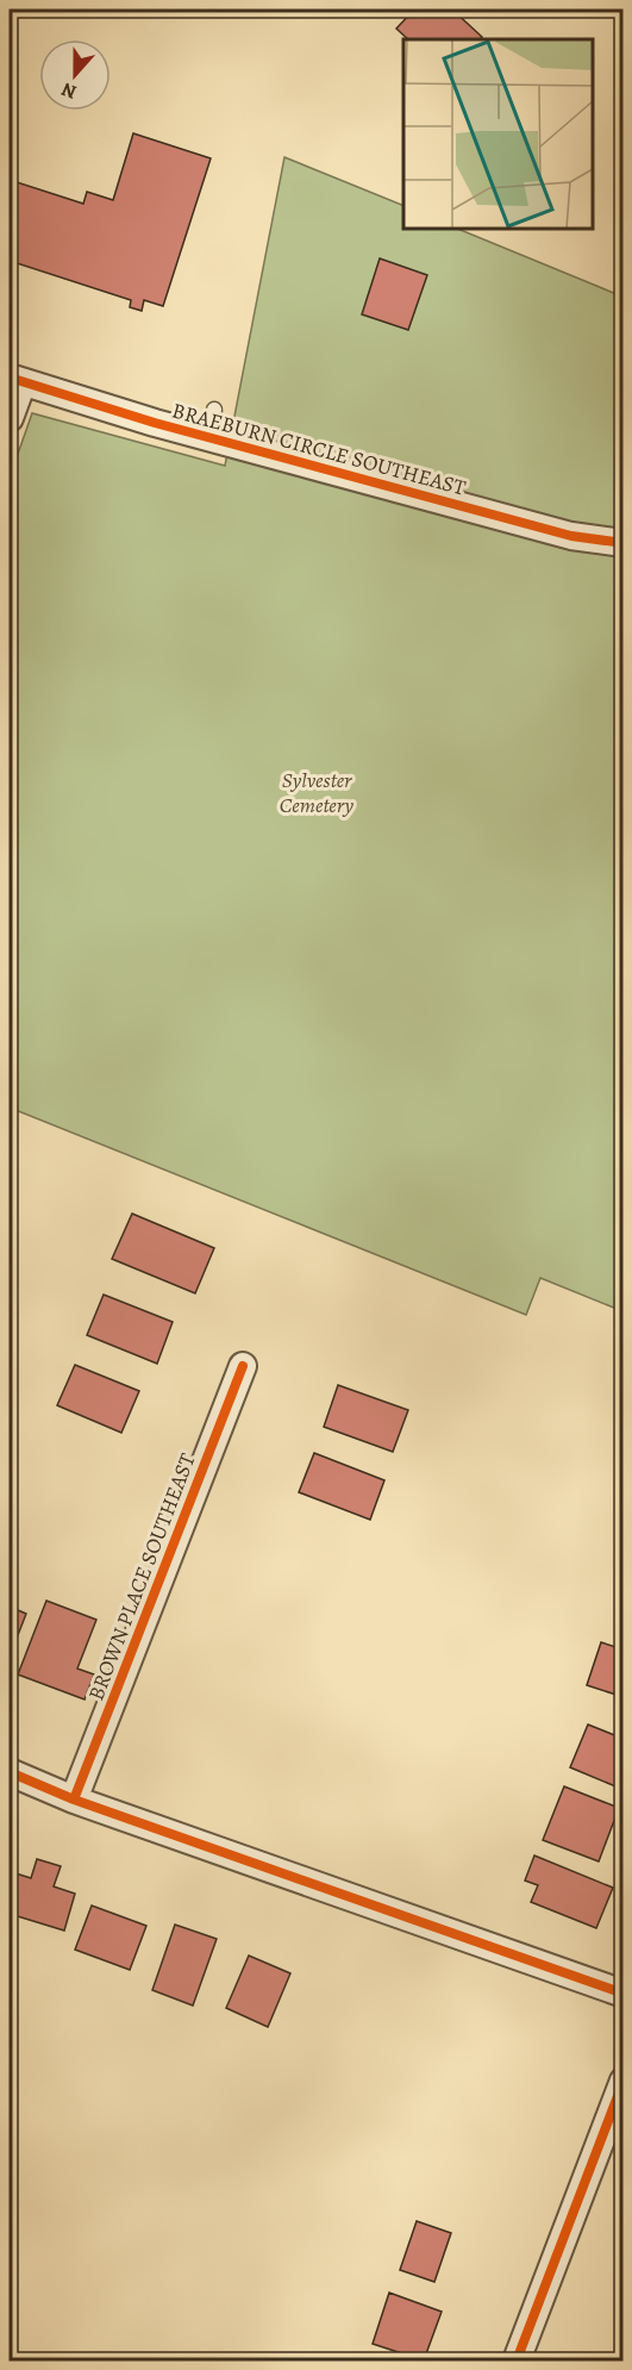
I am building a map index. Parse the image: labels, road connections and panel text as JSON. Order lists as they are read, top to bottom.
{
  "streets": {
    "street": ["BRAEBURN CIRCLE SOUTHEAST", "BROWN PLACE SOUTHEAST"]
  },
  "parks": ["Sylvester Cemetery"],
  "north": "bottom"
}
